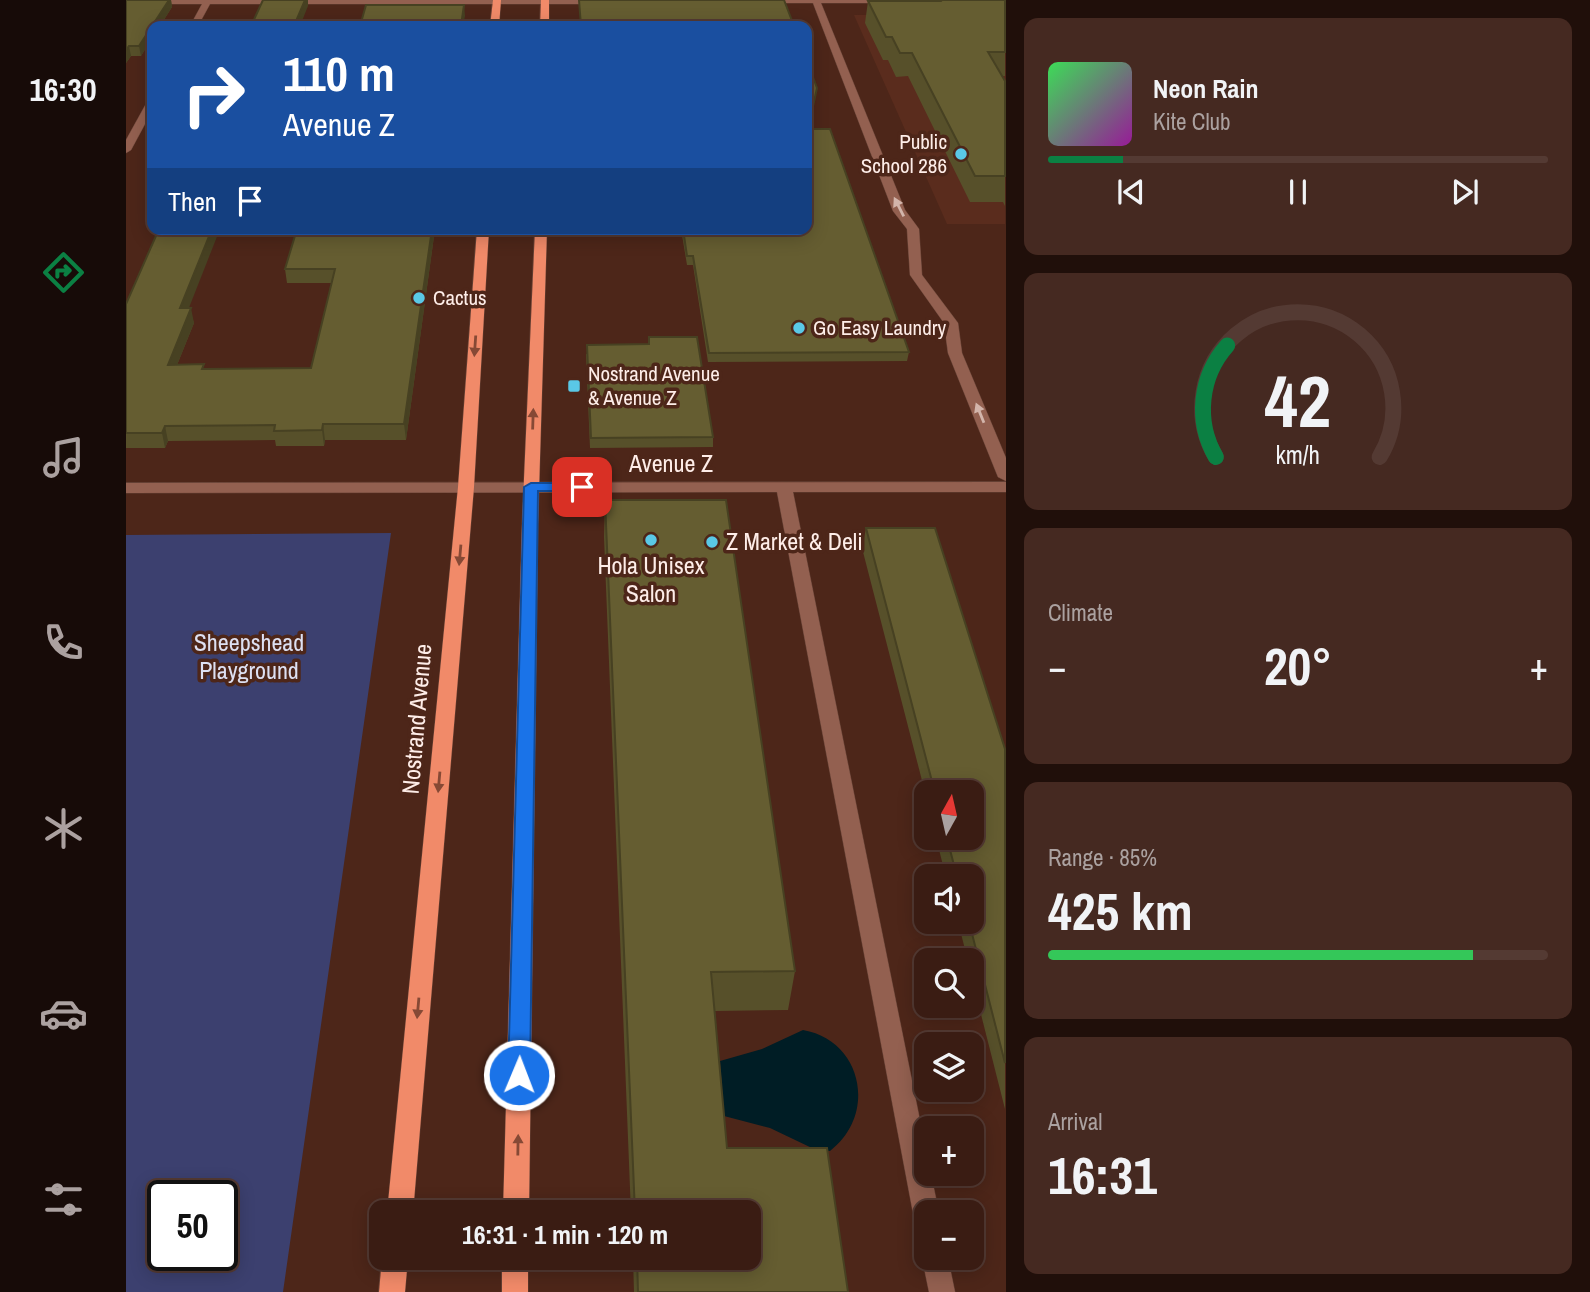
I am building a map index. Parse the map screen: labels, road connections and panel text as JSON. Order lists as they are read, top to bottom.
{
  "streets": {
    "main road": ["Nostrand Avenue"],
    "street": ["Avenue Z"]
  },
  "crossings": [
    ["Avenue Z", "Nostrand Avenue"]
  ],
  "parks": ["Sheepshead Playground"],
  "places": {
    "other": [
      "Public School 286",
      "Cactus",
      "Go Easy Laundry",
      "Hola Unisex Salon",
      "Z Market & Deli"
    ],
    "transit": ["Nostrand Avenue & Avenue Z"]
  },
  "north": "top",
  "page": {
    "tabs": "16:30",
    "turn": ["110 m", "Avenue Z"],
    "song": ["Neon Rain", "Kite Club"],
    "then": "Then",
    "tile": [
      "Climate",
      ["Range · 85%", "425 km"],
      ["Arrival", "16:31"]
    ],
    "heat": ["−", "20°", "+"],
    "map_buttons": ["+", "−"],
    "limit": "50",
    "trip": "16:31 · 1 min · 120 m",
    "gauge": ["42", "km/h"]
  }
}
